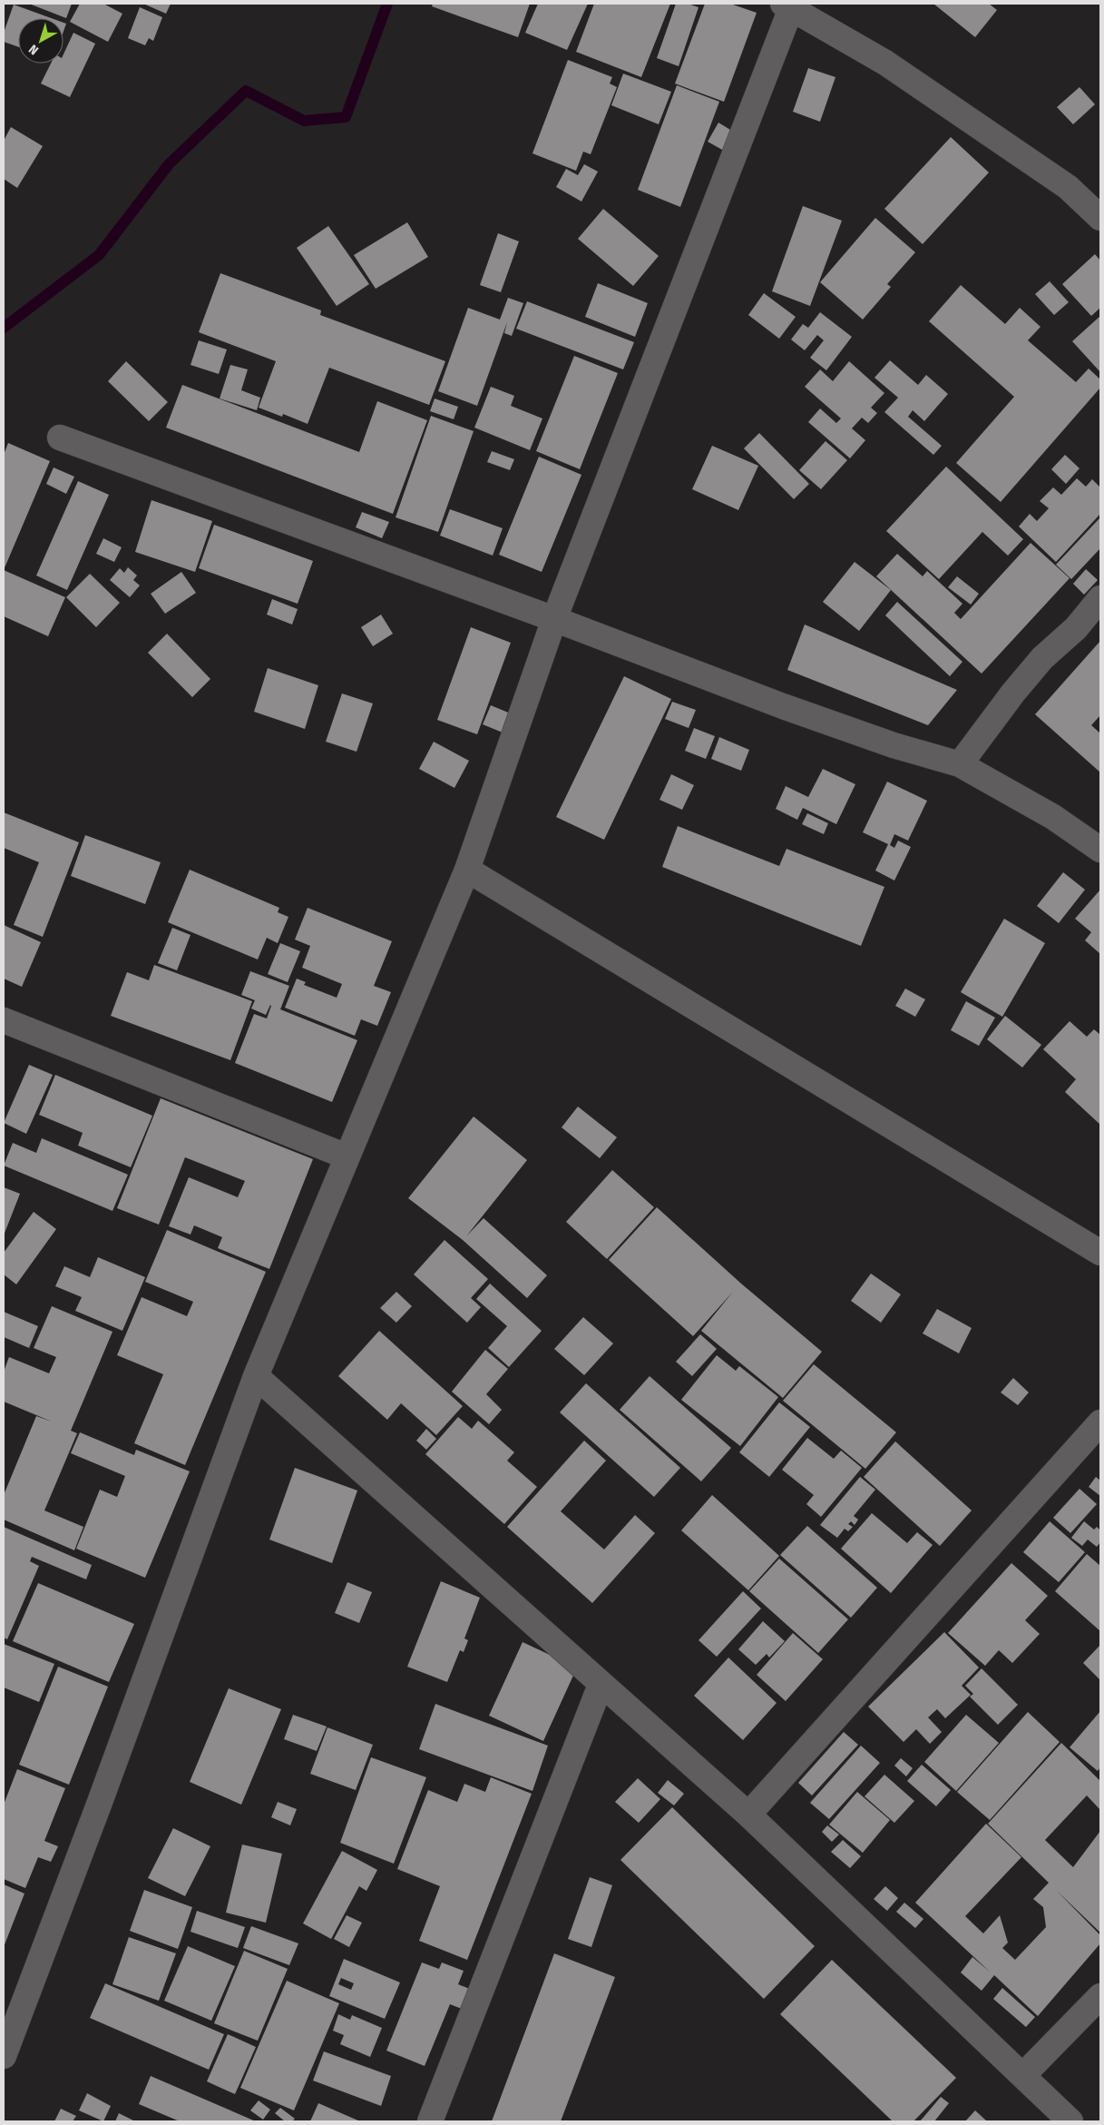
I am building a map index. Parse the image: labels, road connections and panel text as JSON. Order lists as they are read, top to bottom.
{
  "north": "bottom left"
}
